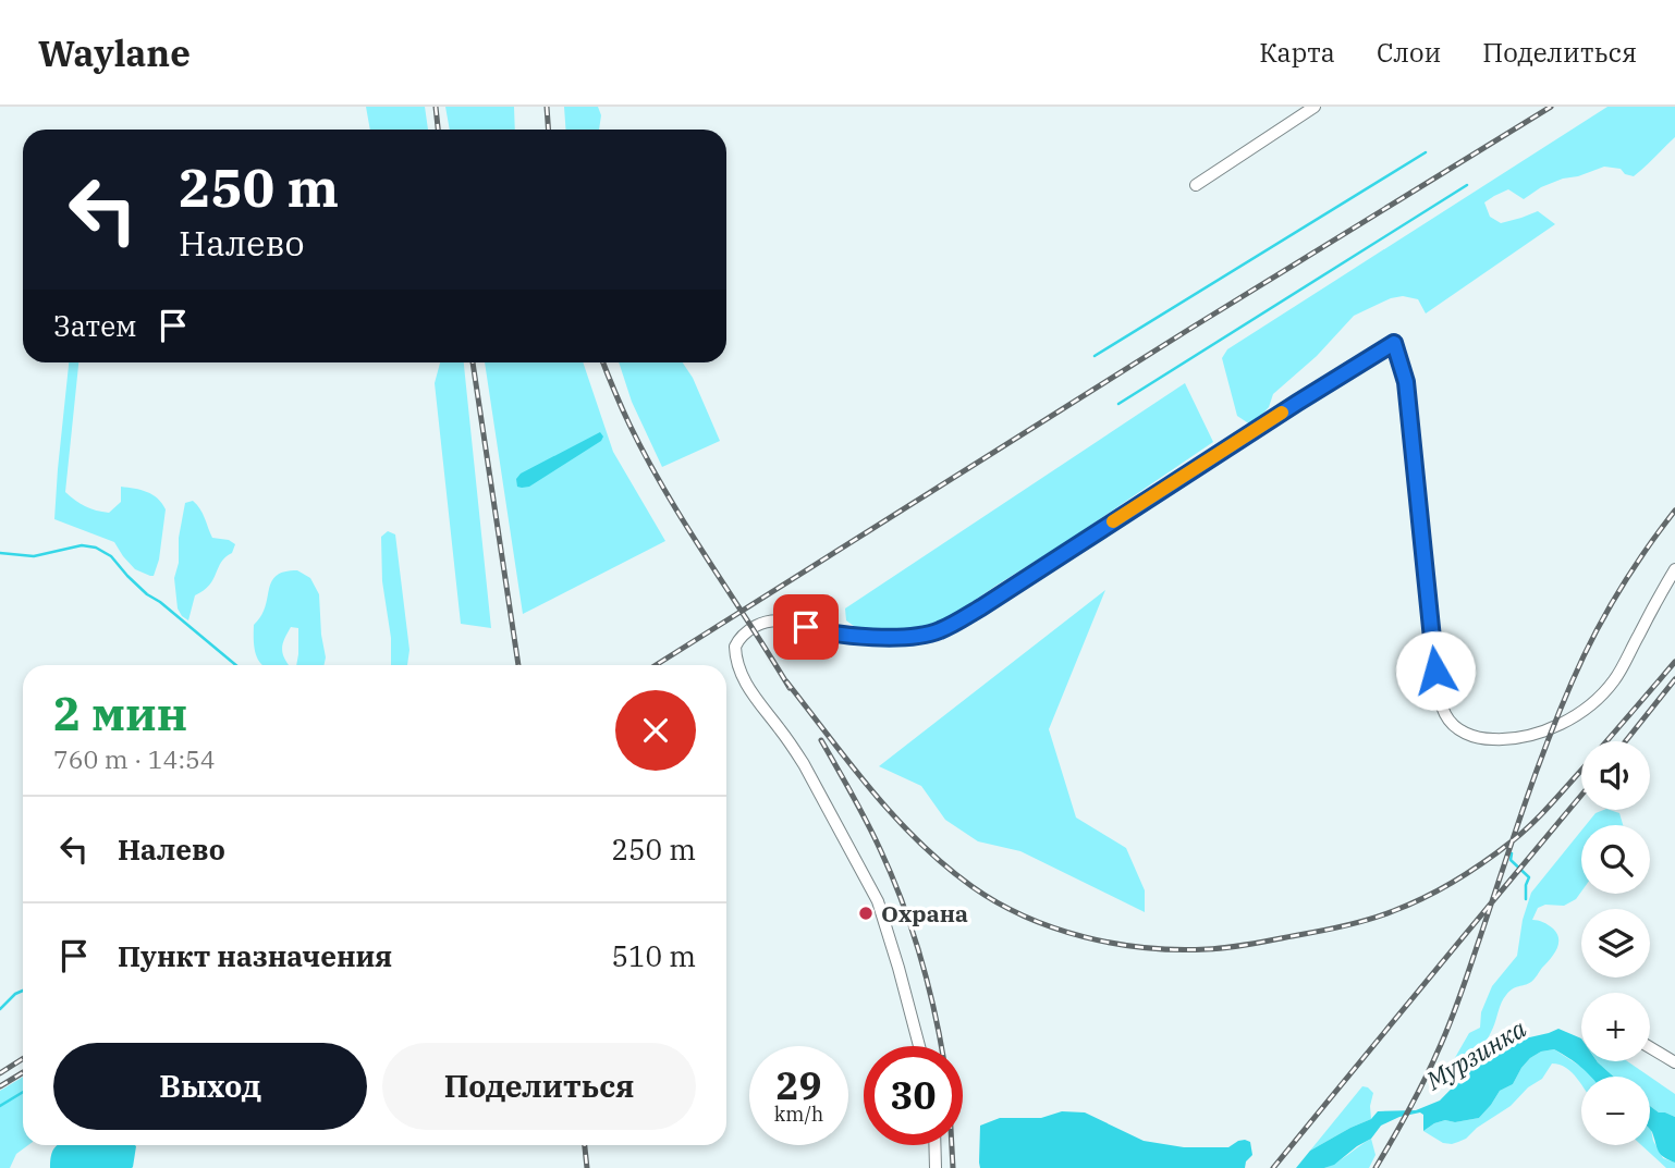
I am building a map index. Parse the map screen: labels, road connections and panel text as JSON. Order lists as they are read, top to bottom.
{
  "water": ["Мурзинка"],
  "places": ["Охрана"],
  "page": {
    "header": "Waylane",
    "nav": ["Карта", "Слои", "Поделиться"],
    "turn": ["250 m", "Налево"],
    "then": "Затем",
    "heading": ["2 мин", "760 m · 14:54"],
    "map_buttons": ["+", "−"],
    "list": [
      {
        "name": "Налево",
        "value": "250 m"
      },
      {
        "name": "Пункт назначения",
        "value": "510 m"
      }
    ],
    "buttons": ["Выход", "Поделиться"],
    "speed": "29 km/h",
    "limit": "30"
  }
}
